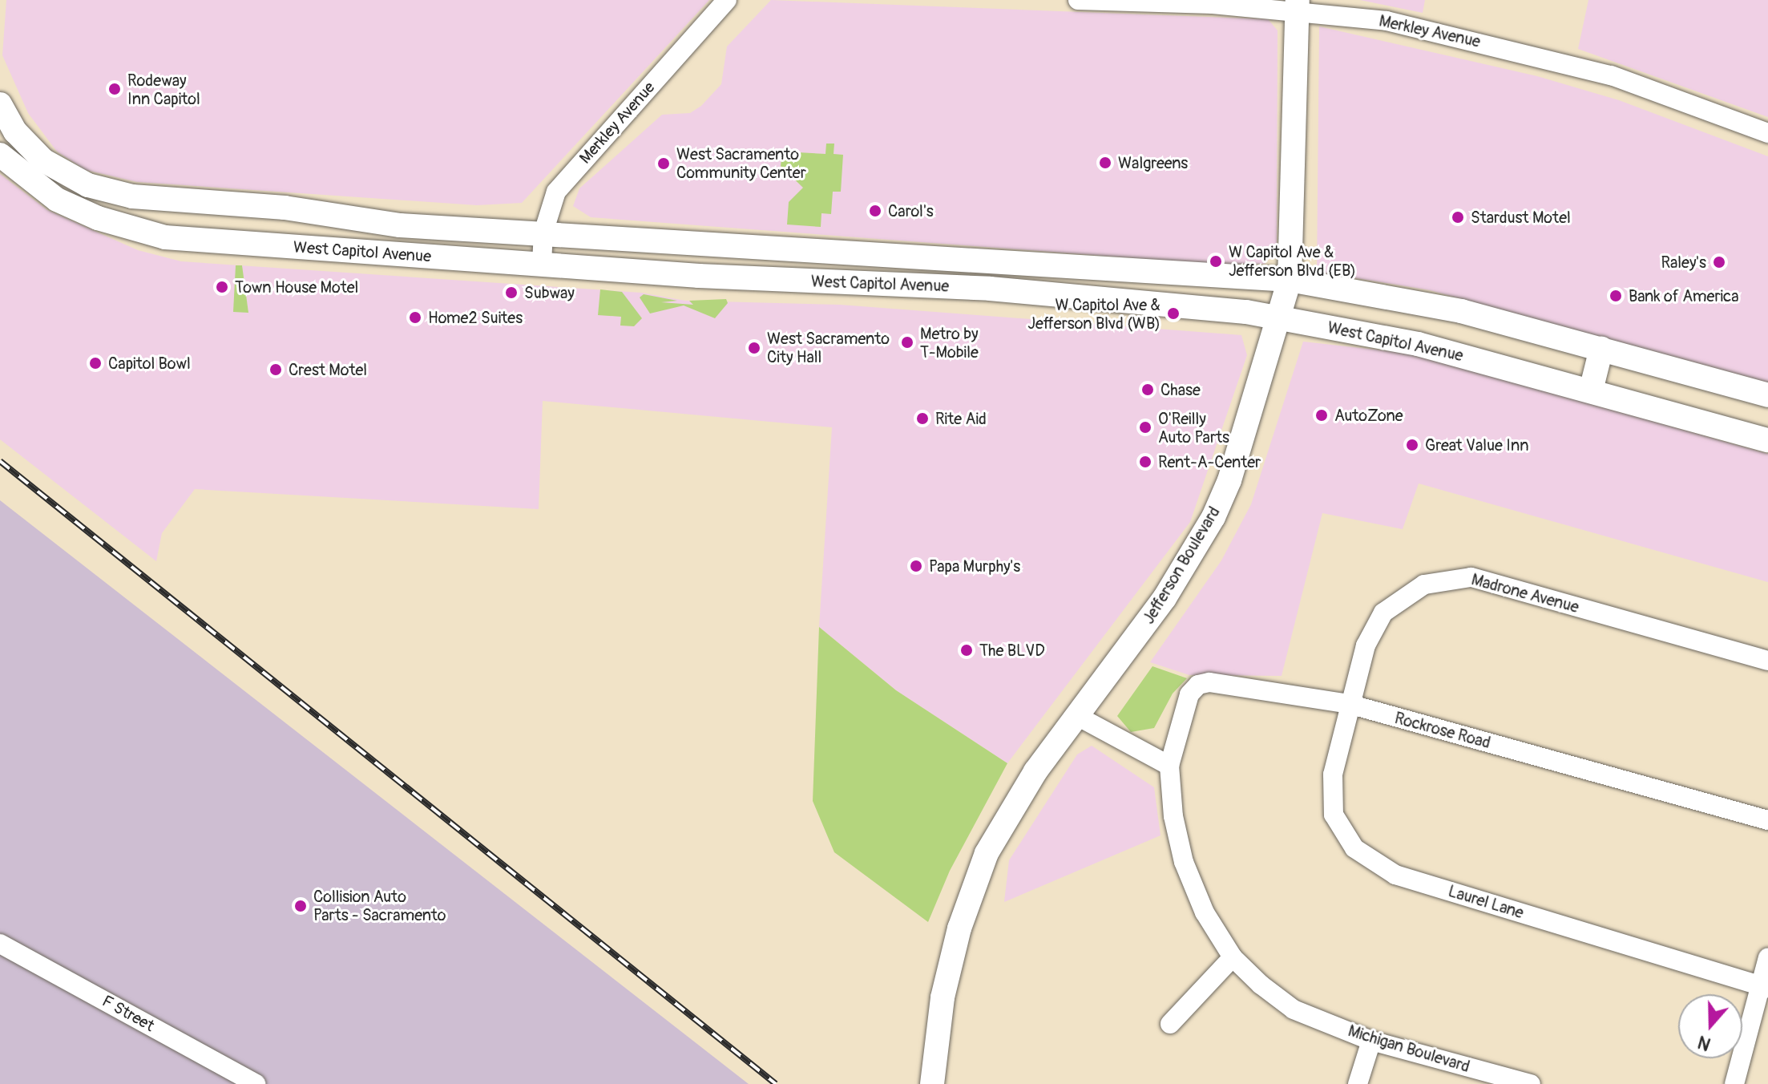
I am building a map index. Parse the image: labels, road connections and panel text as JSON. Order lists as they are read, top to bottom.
{
  "streets": {
    "main road": ["West Capitol Avenue", "Jefferson Boulevard"],
    "street": [
      "Merkley Avenue",
      "Madrone Avenue",
      "Rockrose Road",
      "Laurel Lane",
      "F Street",
      "Michigan Boulevard"
    ]
  },
  "crossings": [
    ["Merkley Avenue", "West Capitol Avenue"],
    ["Merkley Avenue", "Jefferson Boulevard"],
    ["West Capitol Avenue", "Jefferson Boulevard"],
    ["Madrone Avenue", "Rockrose Road"],
    ["Madrone Avenue", "Laurel Lane"],
    ["Rockrose Road", "Laurel Lane"],
    ["Rockrose Road", "Michigan Boulevard"]
  ],
  "places": [
    "Rodeway Inn Capitol",
    "Walgreens",
    "West Sacramento Community Center",
    "Carol's",
    "Stardust Motel",
    "W Capitol Ave & Jefferson Blvd (EB)",
    "Raley's",
    "Town House Motel",
    "Subway",
    "Bank of America",
    "W Capitol Ave & Jefferson Blvd (WB)",
    "Home2 Suites",
    "Metro by T-Mobile",
    "West Sacramento City Hall",
    "Capitol Bowl",
    "Crest Motel",
    "Chase",
    "AutoZone",
    "Rite Aid",
    "O'Reilly Auto Parts",
    "Great Value Inn",
    "Rent-A-Center",
    "Papa Murphy's",
    "The BLVD",
    "Collision Auto Parts - Sacramento"
  ],
  "north": "bottom"
}
